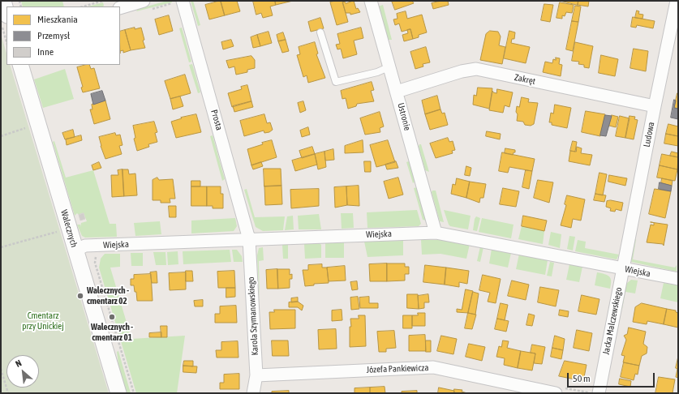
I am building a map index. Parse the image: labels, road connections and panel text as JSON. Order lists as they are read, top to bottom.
{
  "streets": {
    "street": [
      "Zakręt",
      "Ustronie",
      "Prosta",
      "Ludowa",
      "Walecznych",
      "Wiejska",
      "Karola Szymanowskiego",
      "Jacka Malczewskiego",
      "Józefa Pankiewicza"
    ]
  },
  "crossings": [
    ["Zakręt", "Ustronie"],
    ["Zakręt", "Ludowa"],
    ["Ustronie", "Wiejska"],
    ["Prosta", "Wiejska"],
    ["Prosta", "Karola Szymanowskiego"],
    ["Ludowa", "Wiejska"],
    ["Ludowa", "Jacka Malczewskiego"],
    ["Walecznych", "Wiejska"],
    ["Wiejska", "Karola Szymanowskiego"],
    ["Wiejska", "Jacka Malczewskiego"],
    ["Karola Szymanowskiego", "Józefa Pankiewicza"]
  ],
  "parks": ["Cmentarz przy Unickiej"],
  "places": ["Walecznych - cmentarz 02", "Walecznych - cmentarz 01"],
  "legend": ["Mieszkania", "Przemysł", "Inne"],
  "scale_bar": "50 m",
  "north": "top left"
}
